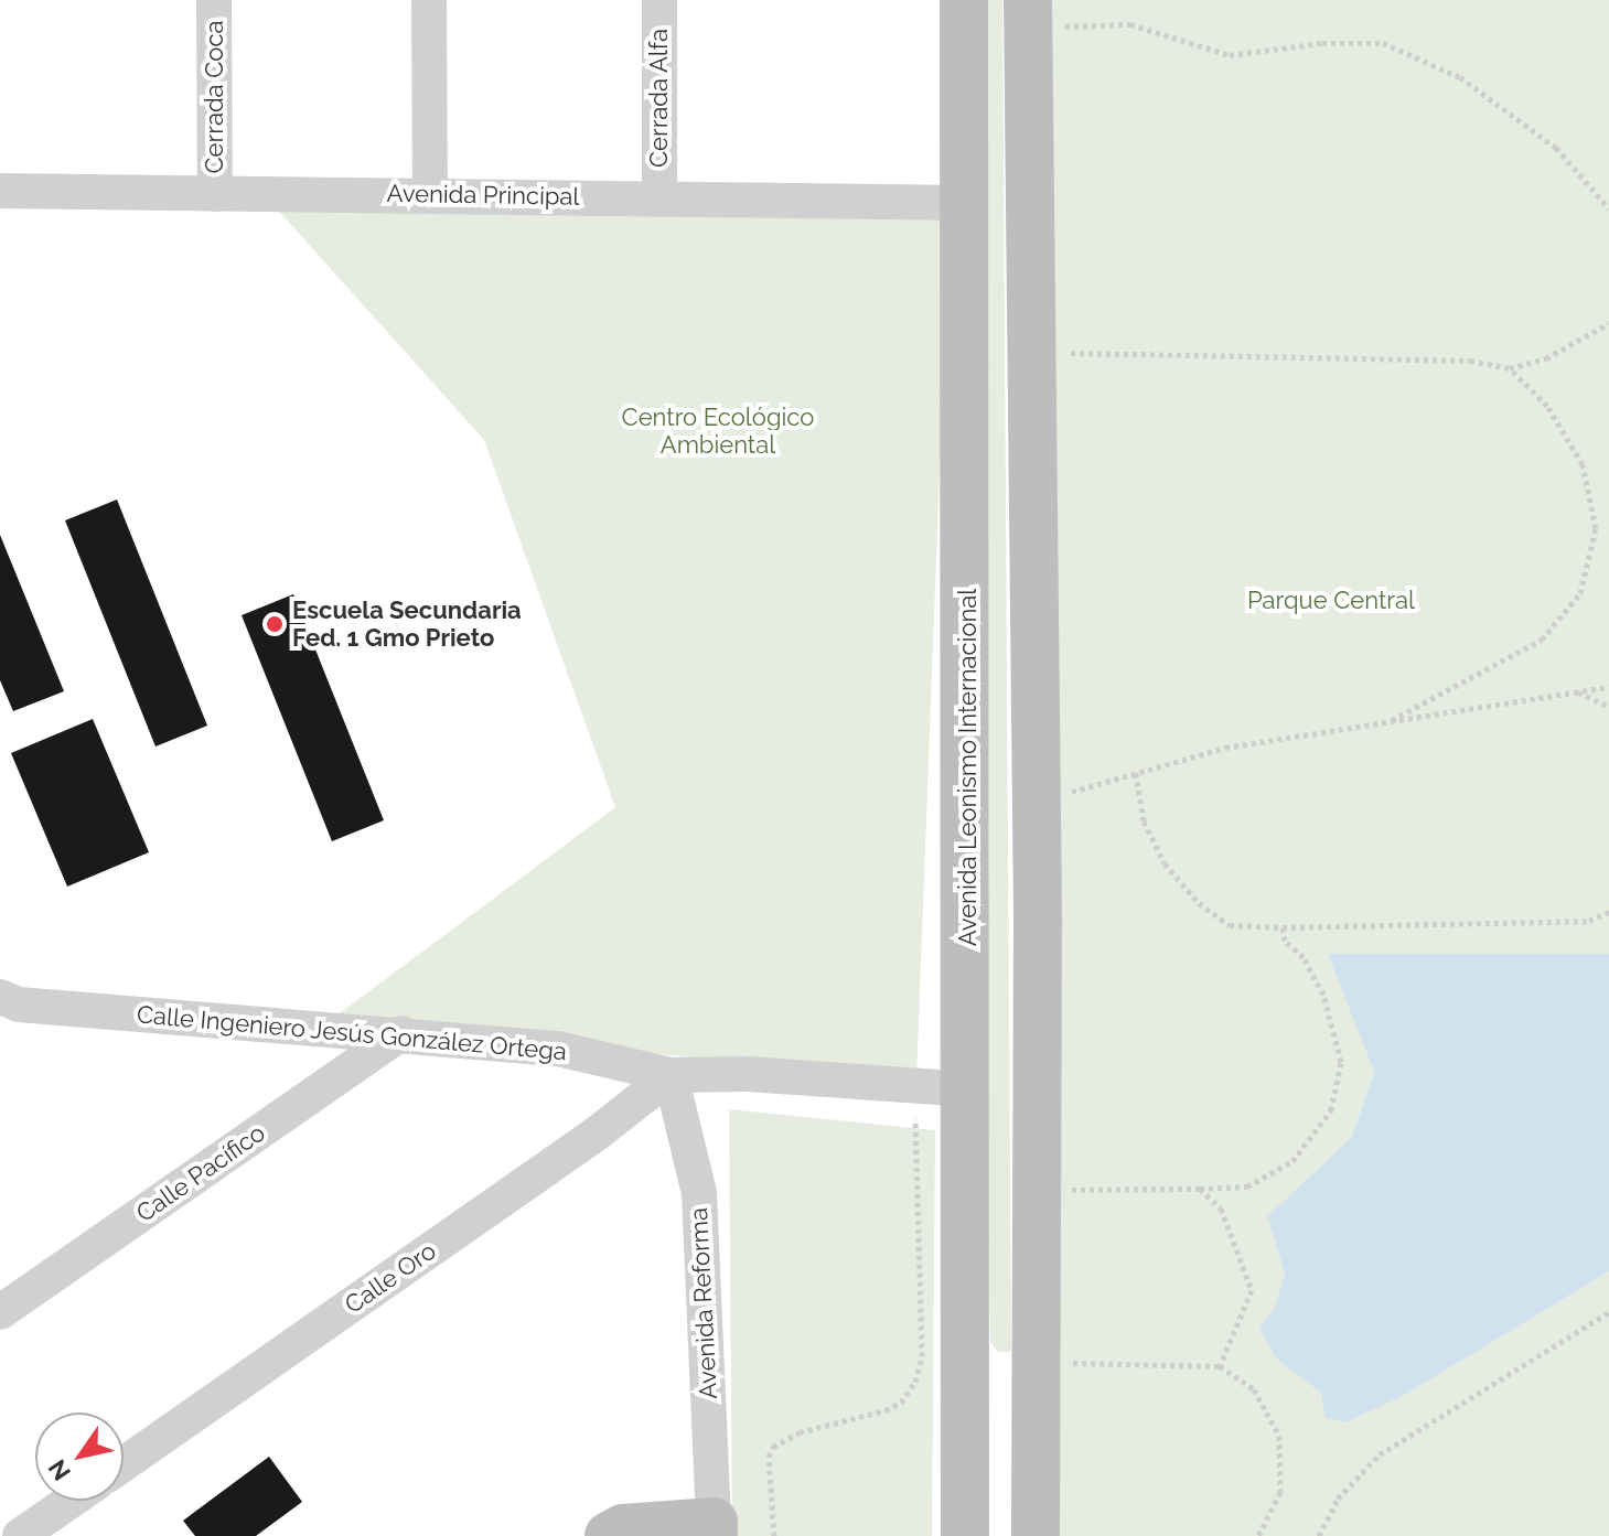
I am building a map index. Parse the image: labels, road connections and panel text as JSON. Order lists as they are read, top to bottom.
{
  "streets": {
    "street": [
      "Cerrada Coca",
      "Cerrada Alfa",
      "Avenida Principal",
      "Avenida Leonismo Internacional",
      "Calle Ingeniero Jesús González Ortega",
      "Calle Pacífico",
      "Calle Oro",
      "Avenida Reforma"
    ]
  },
  "crossings": [
    ["Cerrada Coca", "Avenida Principal"],
    ["Cerrada Alfa", "Avenida Principal"],
    ["Avenida Principal", "Avenida Leonismo Internacional"],
    ["Avenida Leonismo Internacional", "Calle Ingeniero Jesús González Ortega"],
    ["Calle Ingeniero Jesús González Ortega", "Calle Pacífico"],
    ["Calle Ingeniero Jesús González Ortega", "Calle Oro"],
    ["Calle Ingeniero Jesús González Ortega", "Avenida Reforma"],
    ["Calle Oro", "Avenida Reforma"]
  ],
  "parks": ["Centro Ecológico Ambiental", "Parque Central"],
  "places": ["Escuela Secundaria Fed. 1 Gmo Prieto"],
  "north": "bottom left"
}
